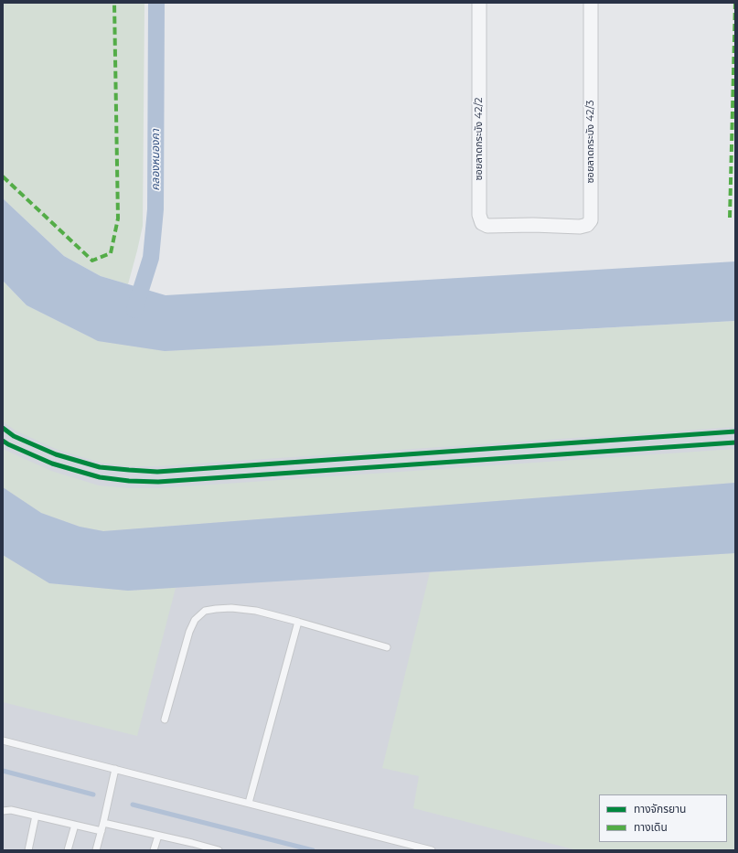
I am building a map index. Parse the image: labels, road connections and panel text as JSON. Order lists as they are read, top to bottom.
{
  "streets": {
    "street": ["ซอยลาดกระบัง 42/2", "ซอยลาดกระบัง 42/3"]
  },
  "crossings": [
    ["ซอยลาดกระบัง 42/2", "ซอยลาดกระบัง 42/3"]
  ],
  "water": ["คลองหนองคา"],
  "legend": ["ทางจักรยาน", "ทางเดิน"]
}
